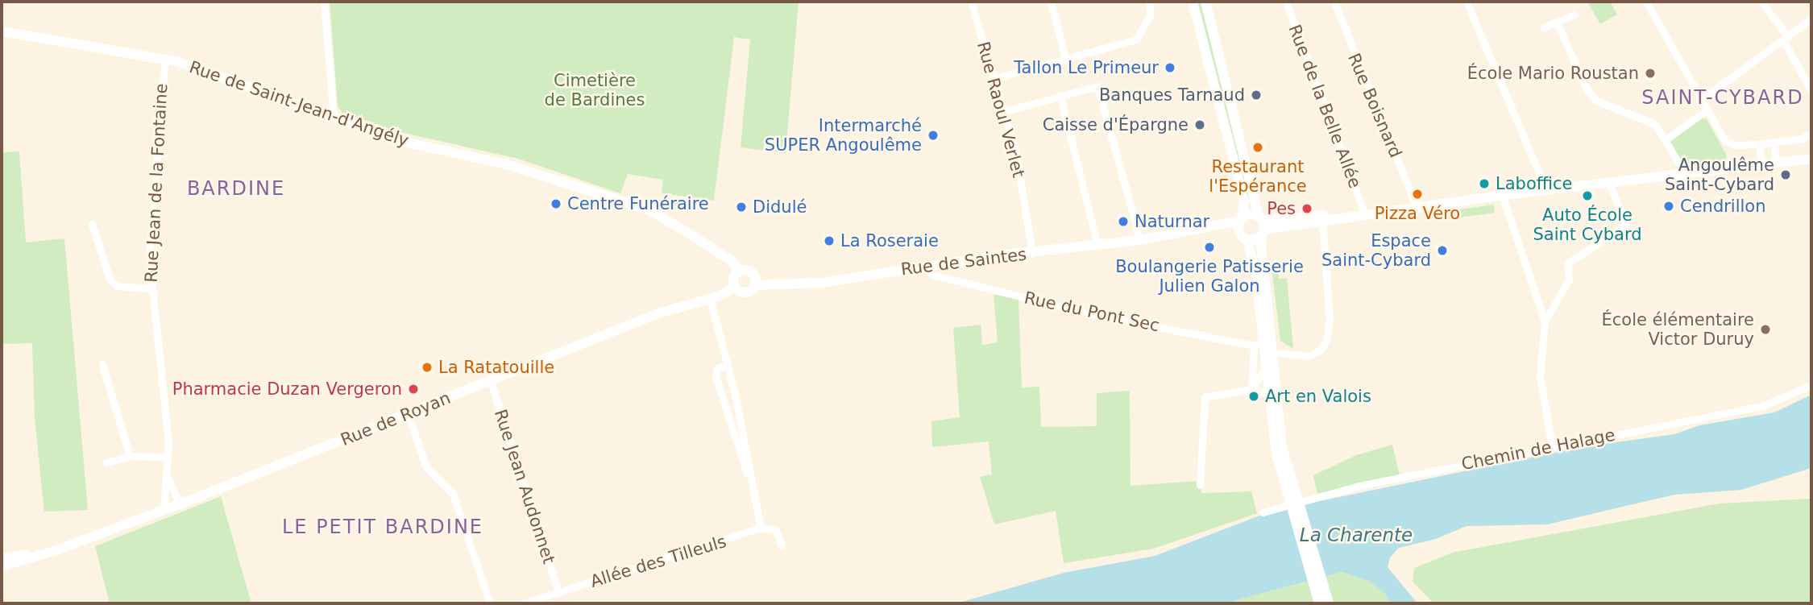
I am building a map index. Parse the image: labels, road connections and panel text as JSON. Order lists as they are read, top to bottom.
{
  "streets": {
    "main road": ["Rue de Saint-Jean-d'Angély", "Rue de Saintes", "Rue de Royan"],
    "street": [
      "Rue Boisnard",
      "Rue de la Belle Allée",
      "Rue Raoul Verlet",
      "Rue Jean de la Fontaine",
      "Rue du Pont Sec",
      "Chemin de Halage",
      "Rue Jean Audonnet",
      "Allée des Tilleuls"
    ]
  },
  "crossings": [
    ["Rue de Saint-Jean-d'Angély", "Rue Jean de la Fontaine"],
    ["Rue de Saint-Jean-d'Angély", "Rue de Saintes"],
    ["Rue de Saint-Jean-d'Angély", "Rue de Royan"],
    ["Rue Raoul Verlet", "Rue de Saintes"],
    ["Rue Jean de la Fontaine", "Rue de Royan"],
    ["Rue de Saintes", "Rue du Pont Sec"],
    ["Rue de Saintes", "Rue de Royan"],
    ["Rue de Royan", "Rue Jean Audonnet"],
    ["Rue Jean Audonnet", "Allée des Tilleuls"]
  ],
  "districts": ["SAINT-CYBARD", "BARDINE", "LE PETIT BARDINE"],
  "water": ["La Charente"],
  "parks": ["Cimetière de Bardines"],
  "places": [
    "Tallon Le Primeur",
    "École Mario Roustan",
    "Banques Tarnaud",
    "Caisse d'Épargne",
    "Intermarché SUPER Angoulême",
    "Restaurant l'Espérance",
    "Angoulême Saint-Cybard",
    "Laboffice",
    "Pizza Véro",
    "Auto École Saint Cybard",
    "Centre Funéraire",
    "Cendrillon",
    "Didulé",
    "Pes",
    "Naturnar",
    "La Roseraie",
    "Boulangerie Patisserie Julien Galon",
    "Espace Saint-Cybard",
    "École élémentaire Victor Duruy",
    "La Ratatouille",
    "Pharmacie Duzan Vergeron",
    "Art en Valois"
  ]
}
